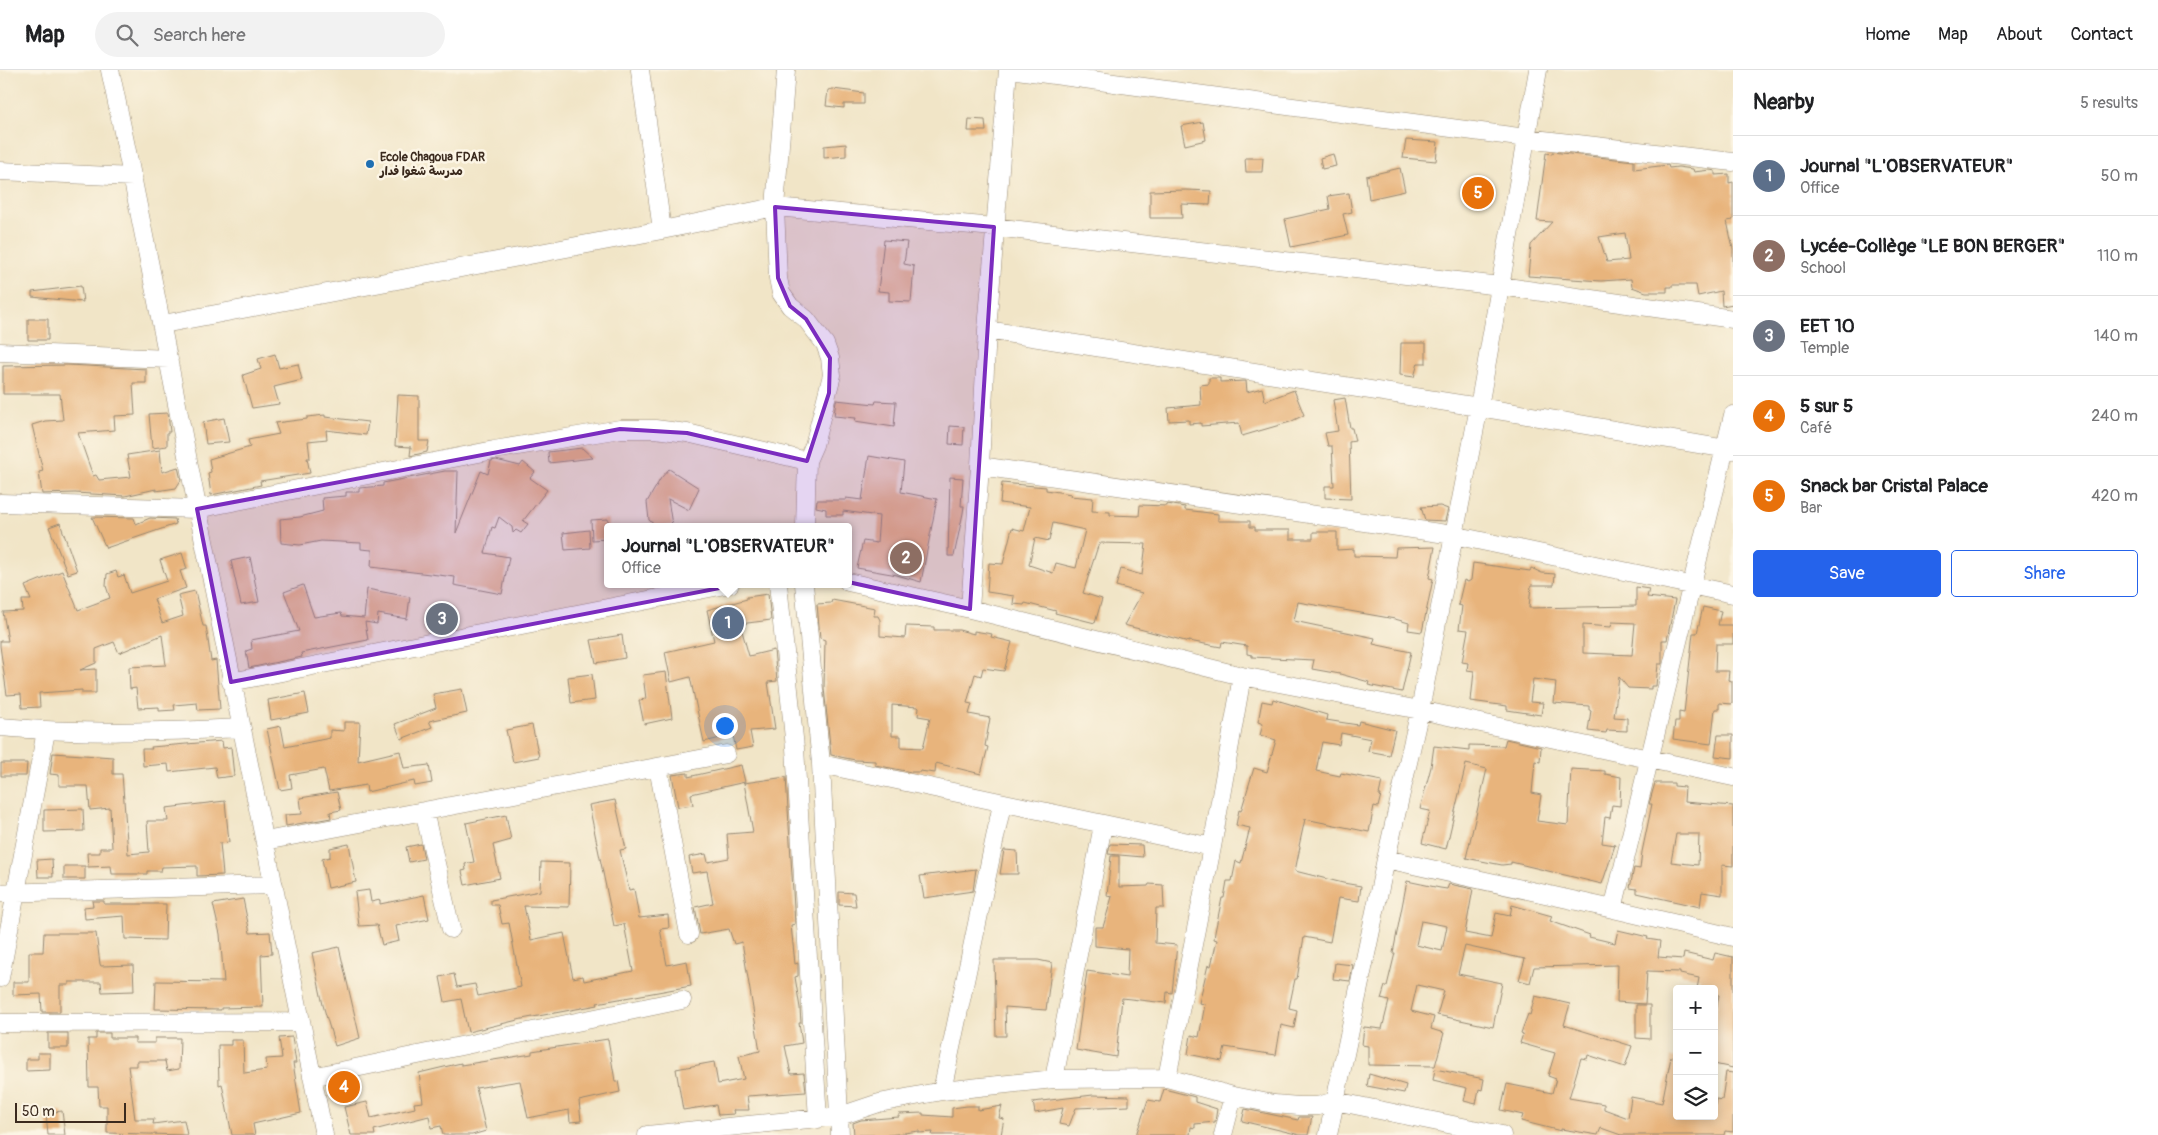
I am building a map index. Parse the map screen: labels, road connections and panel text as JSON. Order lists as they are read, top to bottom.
{
  "places": ["Ecole Chagoua FDAR مدرسة شغوا فدار"],
  "scale_bar": "50 m",
  "page": {
    "header": "Map",
    "search": "Search here",
    "nav": [
      "Home",
      "Map",
      "About",
      "Contact"
    ],
    "heading": ["Nearby", "5 results"],
    "list": [
      {
        "mark": "1",
        "name": "Journal \"L'OBSERVATEUR\"",
        "note": "Office",
        "value": "50 m"
      },
      {
        "mark": "2",
        "name": "Lycée-Collège \"LE BON BERGER\"",
        "note": "School",
        "value": "110 m"
      },
      {
        "mark": "3",
        "name": "EET 10",
        "note": "Temple",
        "value": "140 m"
      },
      {
        "mark": "4",
        "name": "5 sur 5",
        "note": "Café",
        "value": "240 m"
      },
      {
        "mark": "5",
        "name": "Snack bar Cristal Palace",
        "note": "Bar",
        "value": "420 m"
      }
    ],
    "pins": [
      "5",
      "2",
      "3",
      "1",
      "4"
    ],
    "popup": ["Journal \"L'OBSERVATEUR\"", "Office"],
    "buttons": ["Save", "Share"],
    "map_buttons": ["+", "−"],
    "scale": "50 m"
  }
}
